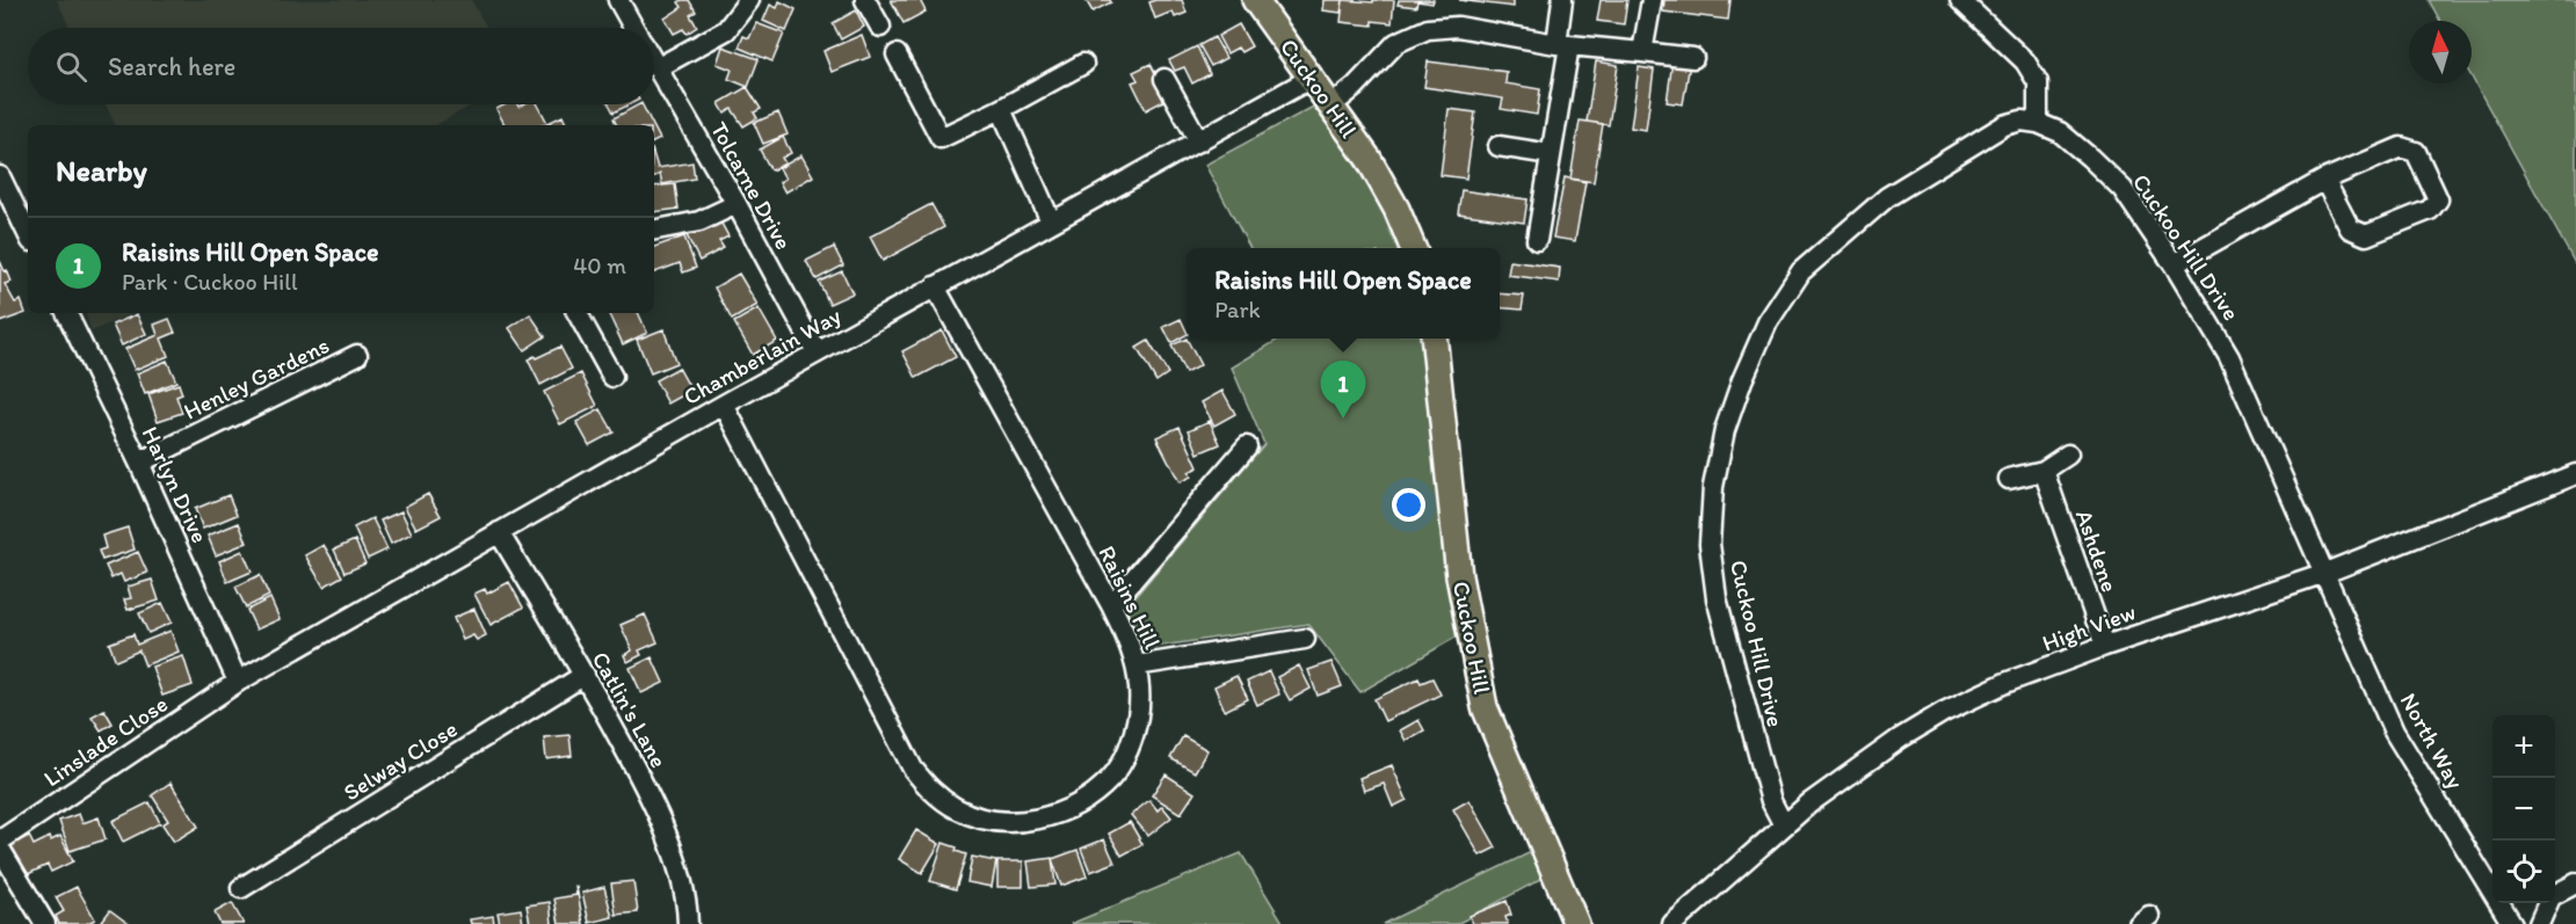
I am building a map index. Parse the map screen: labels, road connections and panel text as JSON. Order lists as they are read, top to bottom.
{
  "streets": {
    "main road": ["Cuckoo Hill"],
    "street": [
      "Tolcarne Drive",
      "Cuckoo Hill Drive",
      "Chamberlain Way",
      "Henley Gardens",
      "Harlyn Drive",
      "Ashdene",
      "Raisins Hill",
      "High View",
      "Catlin's Lane",
      "Linslade Close",
      "North Way",
      "Selway Close"
    ]
  },
  "crossings": [
    ["Cuckoo Hill", "Chamberlain Way"],
    ["Tolcarne Drive", "Chamberlain Way"],
    ["Cuckoo Hill Drive", "High View"],
    ["Cuckoo Hill Drive", "North Way"],
    ["Chamberlain Way", "Harlyn Drive"],
    ["Chamberlain Way", "Raisins Hill"],
    ["Chamberlain Way", "Catlin's Lane"],
    ["Chamberlain Way", "Linslade Close"],
    ["Henley Gardens", "Harlyn Drive"],
    ["Harlyn Drive", "Linslade Close"],
    ["Ashdene", "High View"],
    ["High View", "North Way"],
    ["Catlin's Lane", "Selway Close"]
  ],
  "north": "top",
  "page": {
    "search": "Search here",
    "heading": "Nearby",
    "list": [
      {
        "mark": "1",
        "name": "Raisins Hill Open Space",
        "note": "Park · Cuckoo Hill",
        "value": "40 m"
      }
    ],
    "popup": ["Raisins Hill Open Space", "Park"],
    "pins": "1",
    "map_buttons": ["+", "−"]
  }
}
